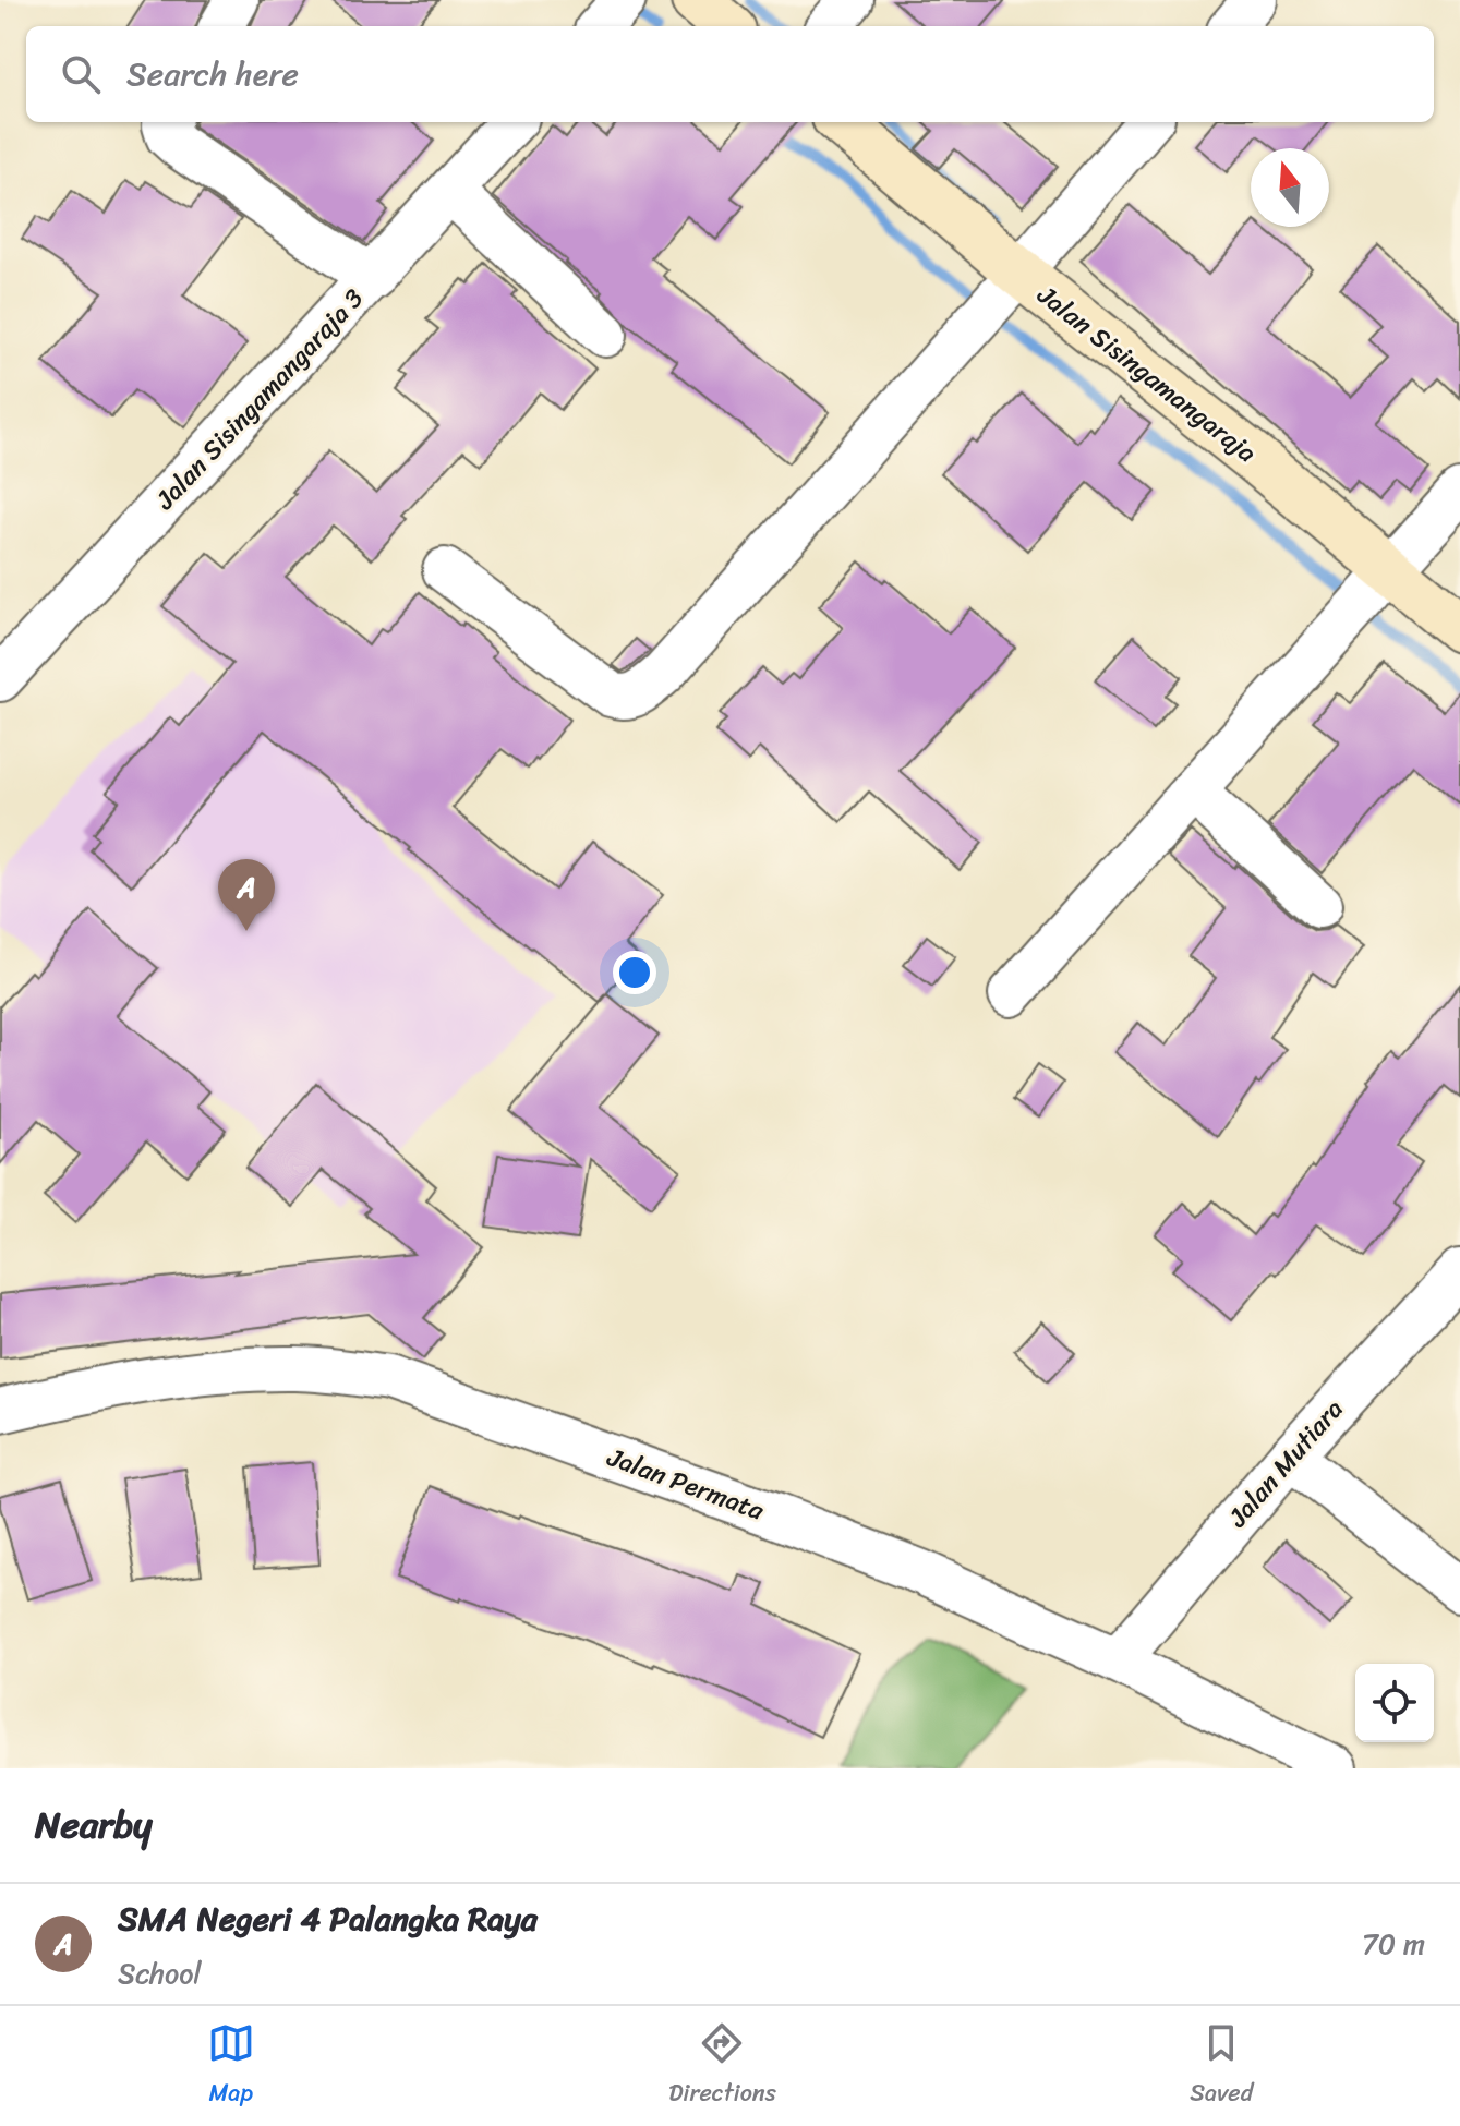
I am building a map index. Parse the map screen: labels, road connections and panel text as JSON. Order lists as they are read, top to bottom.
{
  "streets": {
    "street": [
      "Jalan Sisingamangaraja",
      "Jalan Sisingamangaraja 3",
      "Jalan Mutiara",
      "Jalan Permata"
    ]
  },
  "crossings": [
    ["Jalan Mutiara", "Jalan Permata"]
  ],
  "north": "top",
  "page": {
    "search": "Search here",
    "pins": "A",
    "heading": "Nearby",
    "list": [
      {
        "mark": "A",
        "name": "SMA Negeri 4 Palangka Raya",
        "note": "School",
        "value": "70 m"
      }
    ],
    "nav": ["Map", "Directions", "Saved"]
  }
}
